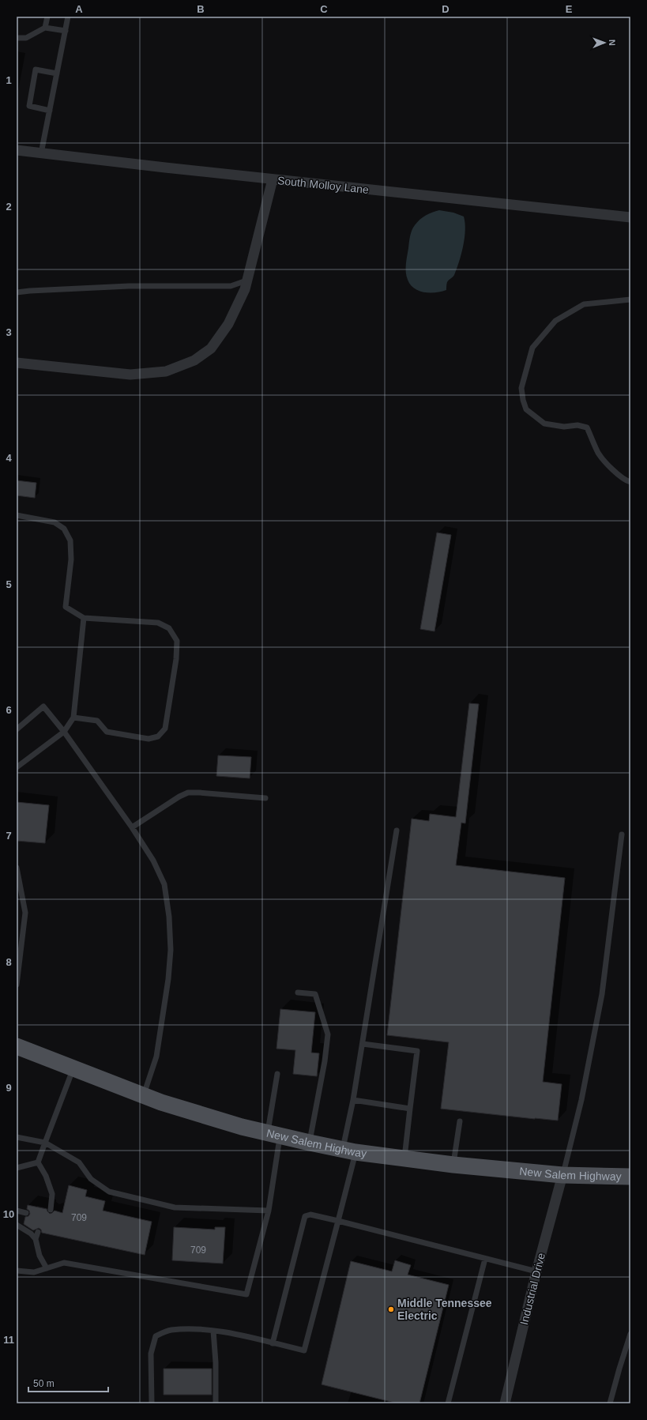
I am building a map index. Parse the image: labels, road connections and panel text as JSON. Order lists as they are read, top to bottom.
{
  "streets": {
    "main road": ["New Salem Highway"],
    "street": ["South Molloy Lane", "Industrial Drive"]
  },
  "crossings": [
    ["New Salem Highway", "Industrial Drive"]
  ],
  "places": ["Middle Tennessee Electric"],
  "house_numbers": ["709", "709"],
  "scale_bar": "50 m",
  "north": "right",
  "grid": {
    "columns": [
      "A",
      "B",
      "C",
      "D",
      "E"
    ],
    "rows": [
      "1",
      "2",
      "3",
      "4",
      "5",
      "6",
      "7",
      "8",
      "9",
      "10",
      "11"
    ]
  }
}
